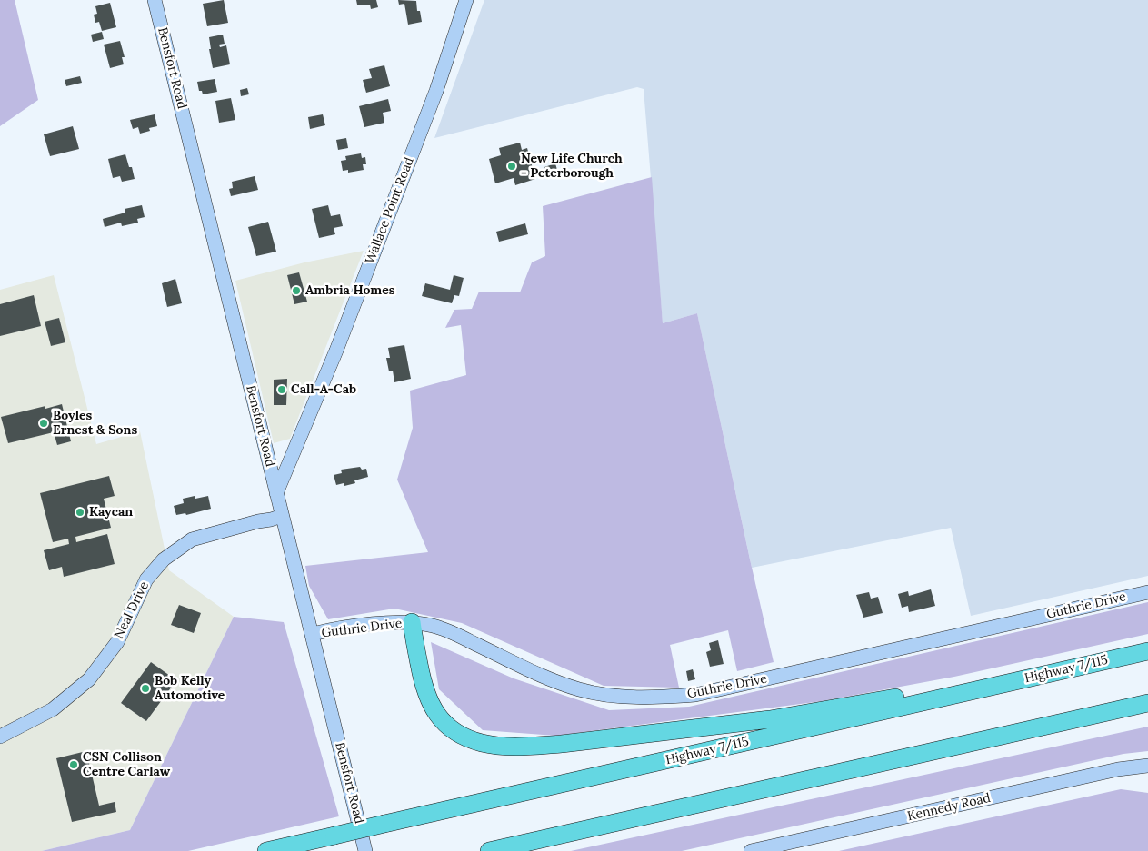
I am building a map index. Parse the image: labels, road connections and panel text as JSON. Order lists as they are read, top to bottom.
{
  "streets": {
    "highway": ["Highway 7/115"],
    "street": [
      "Bensfort Road",
      "Wallace Point Road",
      "Guthrie Drive",
      "Neal Drive",
      "Kennedy Road"
    ]
  },
  "crossings": [
    ["Bensfort Road", "Wallace Point Road"],
    ["Bensfort Road", "Guthrie Drive"],
    ["Bensfort Road", "Neal Drive"]
  ],
  "places": [
    "New Life Church - Peterborough",
    "Ambria Homes",
    "Call-A-Cab",
    "Boyles Ernest & Sons",
    "Kaycan",
    "Bob Kelly Automotive",
    "CSN Collison Centre Carlaw"
  ]
}
